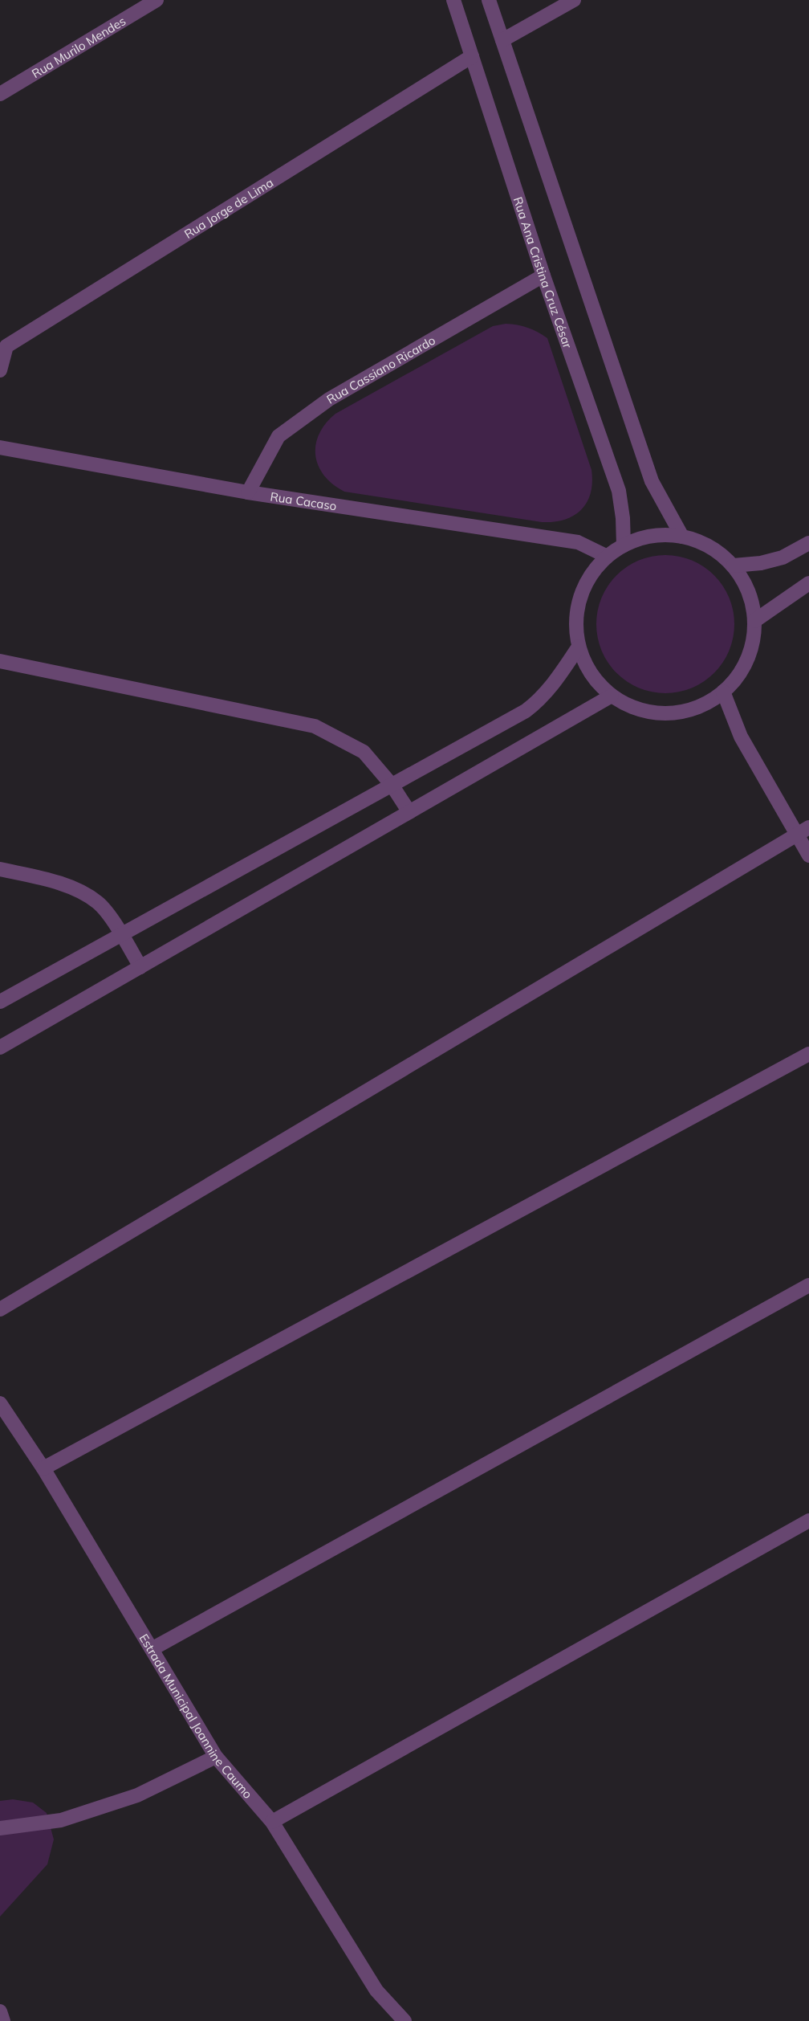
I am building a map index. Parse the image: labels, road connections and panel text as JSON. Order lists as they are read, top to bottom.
{
  "streets": {
    "street": [
      "Rua Murilo Mendes",
      "Rua Jorge de Lima",
      "Rua Ana Cristina Cruz César",
      "Rua Cassiano Ricardo",
      "Rua Cacaso",
      "Estrada Municipal Joannine Caumo"
    ]
  },
  "crossings": [
    ["Rua Jorge de Lima", "Rua Ana Cristina Cruz César"],
    ["Rua Ana Cristina Cruz César", "Rua Cassiano Ricardo"],
    ["Rua Cassiano Ricardo", "Rua Cacaso"]
  ]
}
